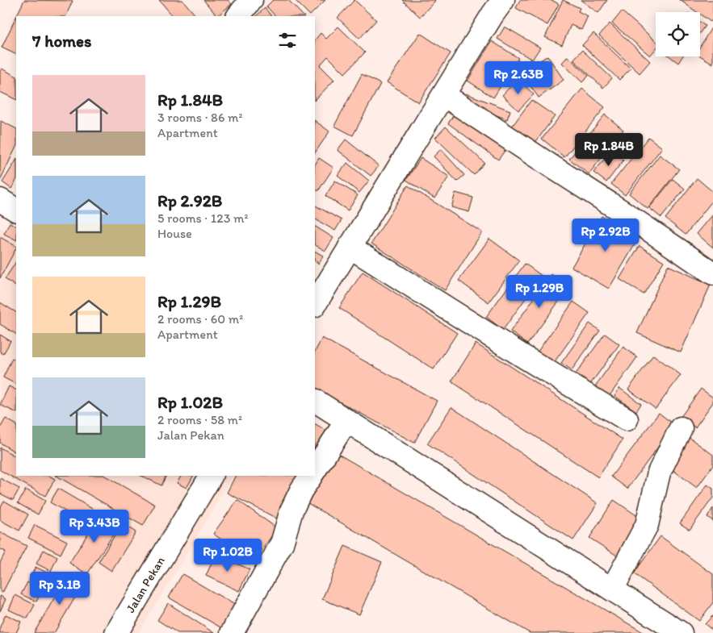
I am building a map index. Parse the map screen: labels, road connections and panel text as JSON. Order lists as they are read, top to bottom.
{
  "streets": {
    "street": ["Jalan Pekan"]
  },
  "page": {
    "heading": "7 homes",
    "price": [
      "Rp 2.63B",
      "Rp 1.84B",
      "Rp 2.92B",
      "Rp 1.29B",
      "Rp 3.43B",
      "Rp 1.02B",
      "Rp 3.1B"
    ],
    "list": [
      {
        "name": "Rp 1.84B",
        "note": "3 rooms · 86 m² · Apartment"
      },
      {
        "name": "Rp 2.92B",
        "note": "5 rooms · 123 m² · House"
      },
      {
        "name": "Rp 1.29B",
        "note": "2 rooms · 60 m² · Apartment"
      },
      {
        "name": "Rp 1.02B",
        "note": "2 rooms · 58 m² · Jalan Pekan"
      }
    ]
  }
}
